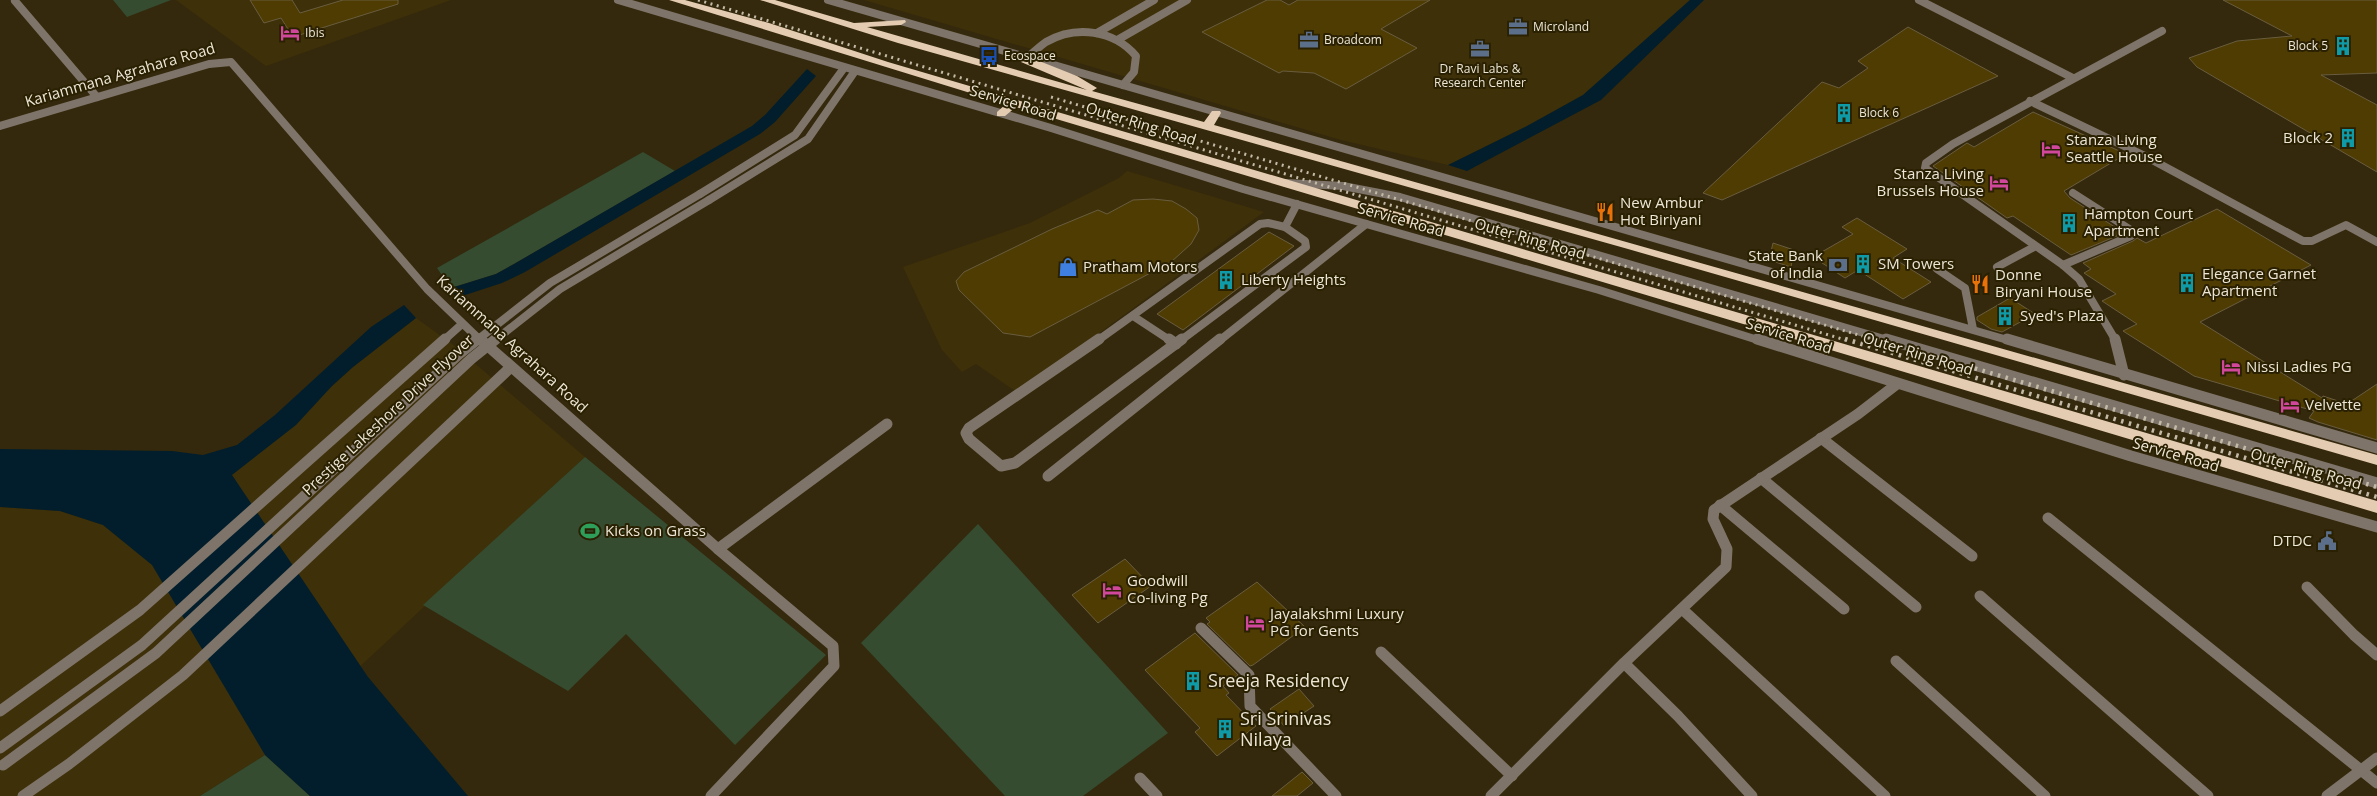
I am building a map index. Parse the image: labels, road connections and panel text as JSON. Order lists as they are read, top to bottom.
{
  "streets": {
    "highway": ["Outer Ring Road"],
    "street": ["Kariammana Agrahara Road", "Service Road", "Prestige Lakeshore Drive Flyover"]
  },
  "crossings": [
    ["Service Road", "Prestige Lakeshore Drive Flyover"]
  ],
  "places": {
    "office": ["Microland", "Broadcom", "Dr Ravi Labs & Research Center"],
    "hotel": [
      "Ibis",
      "Stanza Living Seattle House",
      "Stanza Living Brussels House",
      "Nissi Ladies PG",
      "Velvette",
      "Goodwill Co-living Pg",
      "Jayalakshmi Luxury PG for Gents"
    ],
    "building": [
      "Block 5",
      "Block 6",
      "Block 2",
      "Hampton Court Apartment",
      "SM Towers",
      "Liberty Heights",
      "Elegance Garnet Apartment",
      "Syed's Plaza",
      "Sreeja Residency",
      "Sri Srinivas Nilaya"
    ],
    "bus stop": ["Ecospace"],
    "restaurant": ["New Ambur Hot Biriyani", "Donne Biryani House"],
    "bank": ["State Bank of India"],
    "shop": ["Pratham Motors"],
    "sports": ["Kicks on Grass"],
    "public building": ["DTDC"]
  }
}
